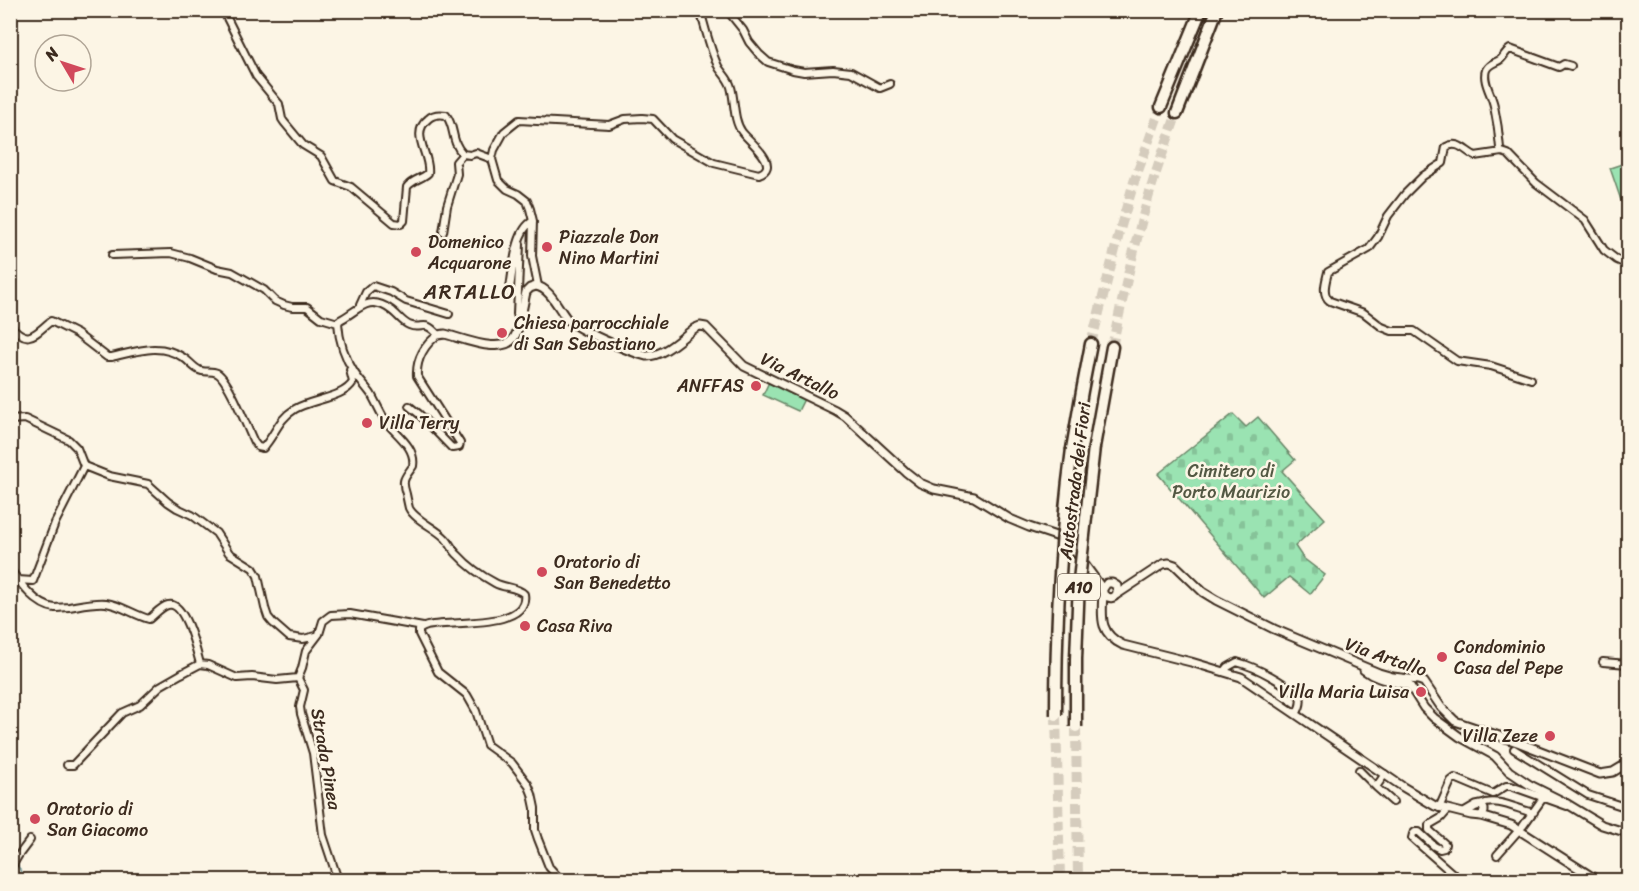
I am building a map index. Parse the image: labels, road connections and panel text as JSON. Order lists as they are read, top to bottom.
{
  "streets": {
    "highway": ["Autostrada dei Fiori", "A10"],
    "street": ["Via Artallo", "Strada Pinea"]
  },
  "districts": ["ARTALLO"],
  "parks": ["Cimitero di Porto Maurizio"],
  "places": [
    "Piazzale Don Nino Martini",
    "Domenico Acquarone",
    "Chiesa parrocchiale di San Sebastiano",
    "ANFFAS",
    "Villa Terry",
    "Oratorio di San Benedetto",
    "Casa Riva",
    "Condominio Casa del Pepe",
    "Villa Maria Luisa",
    "Villa Zeze",
    "Oratorio di San Giacomo"
  ],
  "north": "top left"
}
